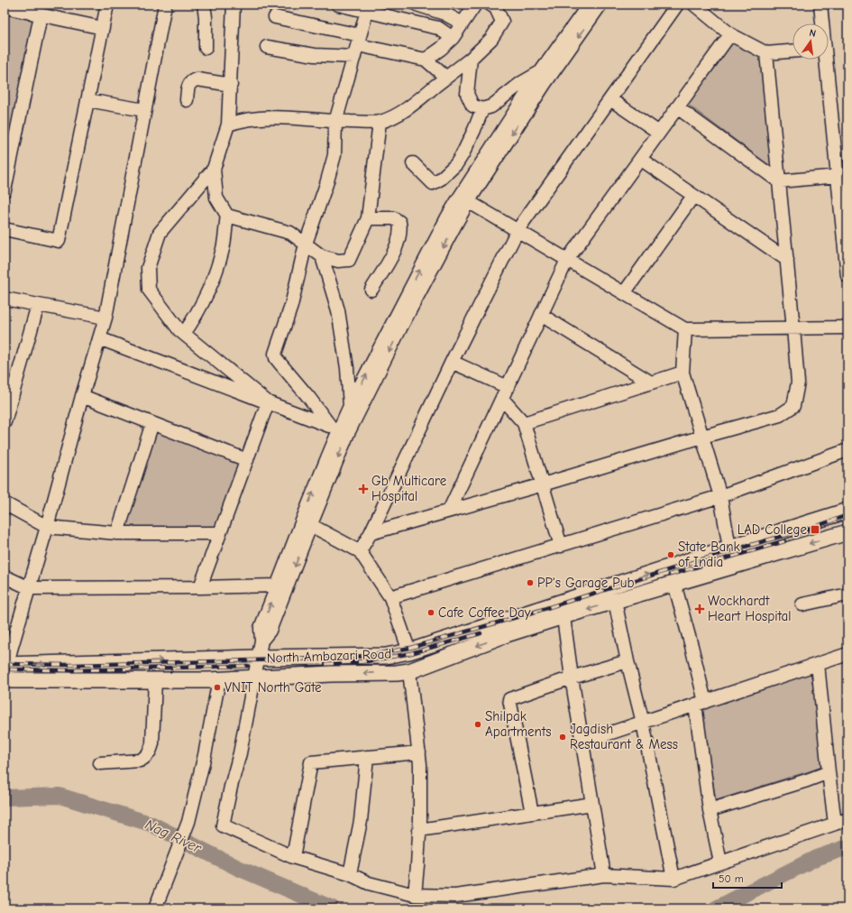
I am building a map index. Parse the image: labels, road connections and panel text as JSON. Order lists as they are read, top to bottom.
{
  "streets": {
    "main road": ["North Ambazari Road"]
  },
  "water": ["Nag River"],
  "places": {
    "health": ["Gb Multicare Hospital", "Wockhardt Heart Hospital"],
    "transit": ["LAD College"],
    "other": [
      "State Bank of India",
      "PP's Garage Pub",
      "Cafe Coffee Day",
      "VNIT North Gate",
      "Shilpak Apartments",
      "Jagdish Restaurant & Mess"
    ]
  },
  "scale_bar": "50 m",
  "north": "top"
}
